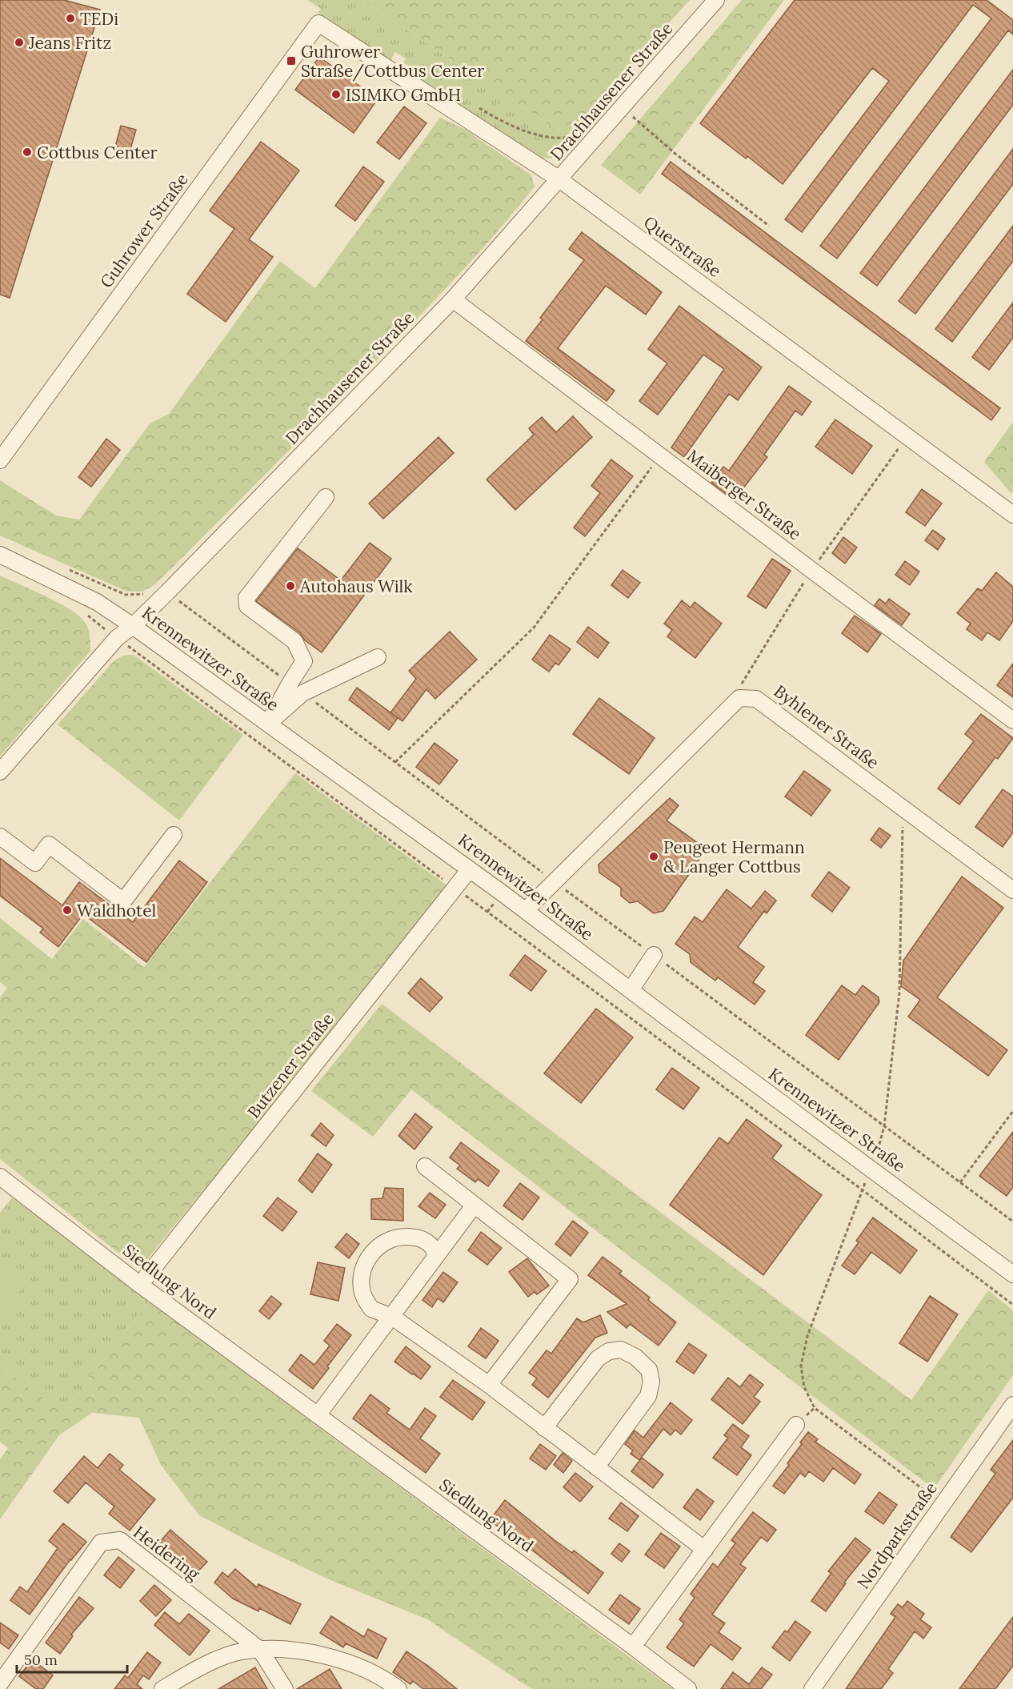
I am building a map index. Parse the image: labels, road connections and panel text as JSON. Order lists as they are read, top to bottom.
{
  "streets": {
    "street": [
      "Drachhausener Straße",
      "Guhrower Straße",
      "Querstraße",
      "Maiberger Straße",
      "Krennewitzer Straße",
      "Byhlener Straße",
      "Butzener Straße",
      "Siedlung Nord",
      "Nordparkstraße",
      "Heidering"
    ]
  },
  "crossings": [
    ["Drachhausener Straße", "Querstraße"],
    ["Drachhausener Straße", "Maiberger Straße"],
    ["Drachhausener Straße", "Krennewitzer Straße"],
    ["Guhrower Straße", "Querstraße"],
    ["Krennewitzer Straße", "Byhlener Straße"],
    ["Krennewitzer Straße", "Butzener Straße"],
    ["Butzener Straße", "Siedlung Nord"]
  ],
  "places": {
    "other": [
      "TEDi",
      "Jeans Fritz",
      "ISIMKO GmbH",
      "Cottbus Center",
      "Autohaus Wilk",
      "Peugeot Hermann & Langer Cottbus",
      "Waldhotel"
    ],
    "transit": ["Guhrower Straße/Cottbus Center"]
  },
  "scale_bar": "50 m"
}
